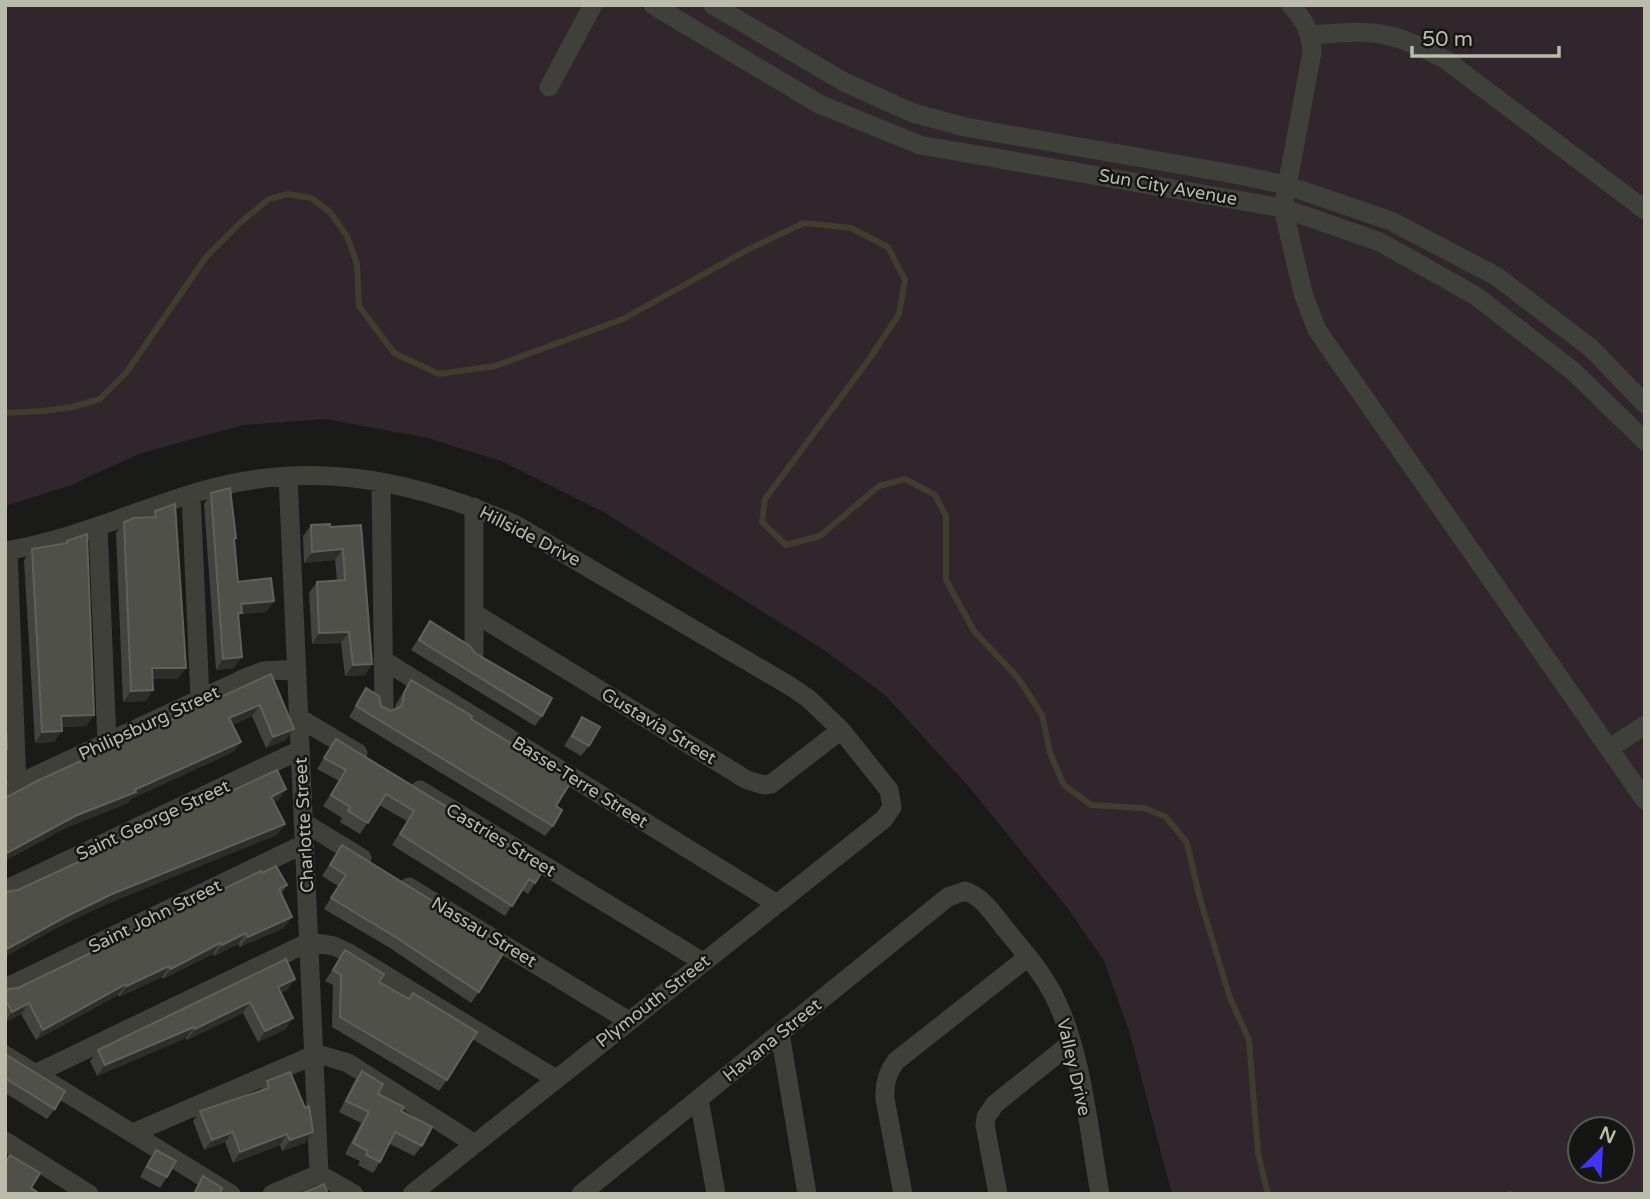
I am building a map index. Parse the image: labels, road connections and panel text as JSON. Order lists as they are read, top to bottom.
{
  "streets": {
    "street": [
      "Sun City Avenue",
      "Hillside Drive",
      "Philipsburg Street",
      "Gustavia Street",
      "Basse-Terre Street",
      "Saint George Street",
      "Charlotte Street",
      "Castries Street",
      "Saint John Street",
      "Nassau Street",
      "Plymouth Street",
      "Havana Street",
      "Valley Drive"
    ]
  },
  "crossings": [
    ["Hillside Drive", "Gustavia Street"],
    ["Hillside Drive", "Charlotte Street"],
    ["Hillside Drive", "Plymouth Street"],
    ["Philipsburg Street", "Charlotte Street"],
    ["Basse-Terre Street", "Plymouth Street"],
    ["Saint George Street", "Charlotte Street"],
    ["Charlotte Street", "Saint John Street"],
    ["Castries Street", "Plymouth Street"],
    ["Nassau Street", "Plymouth Street"],
    ["Havana Street", "Valley Drive"]
  ],
  "scale_bar": "50 m",
  "north": "top right"
}
